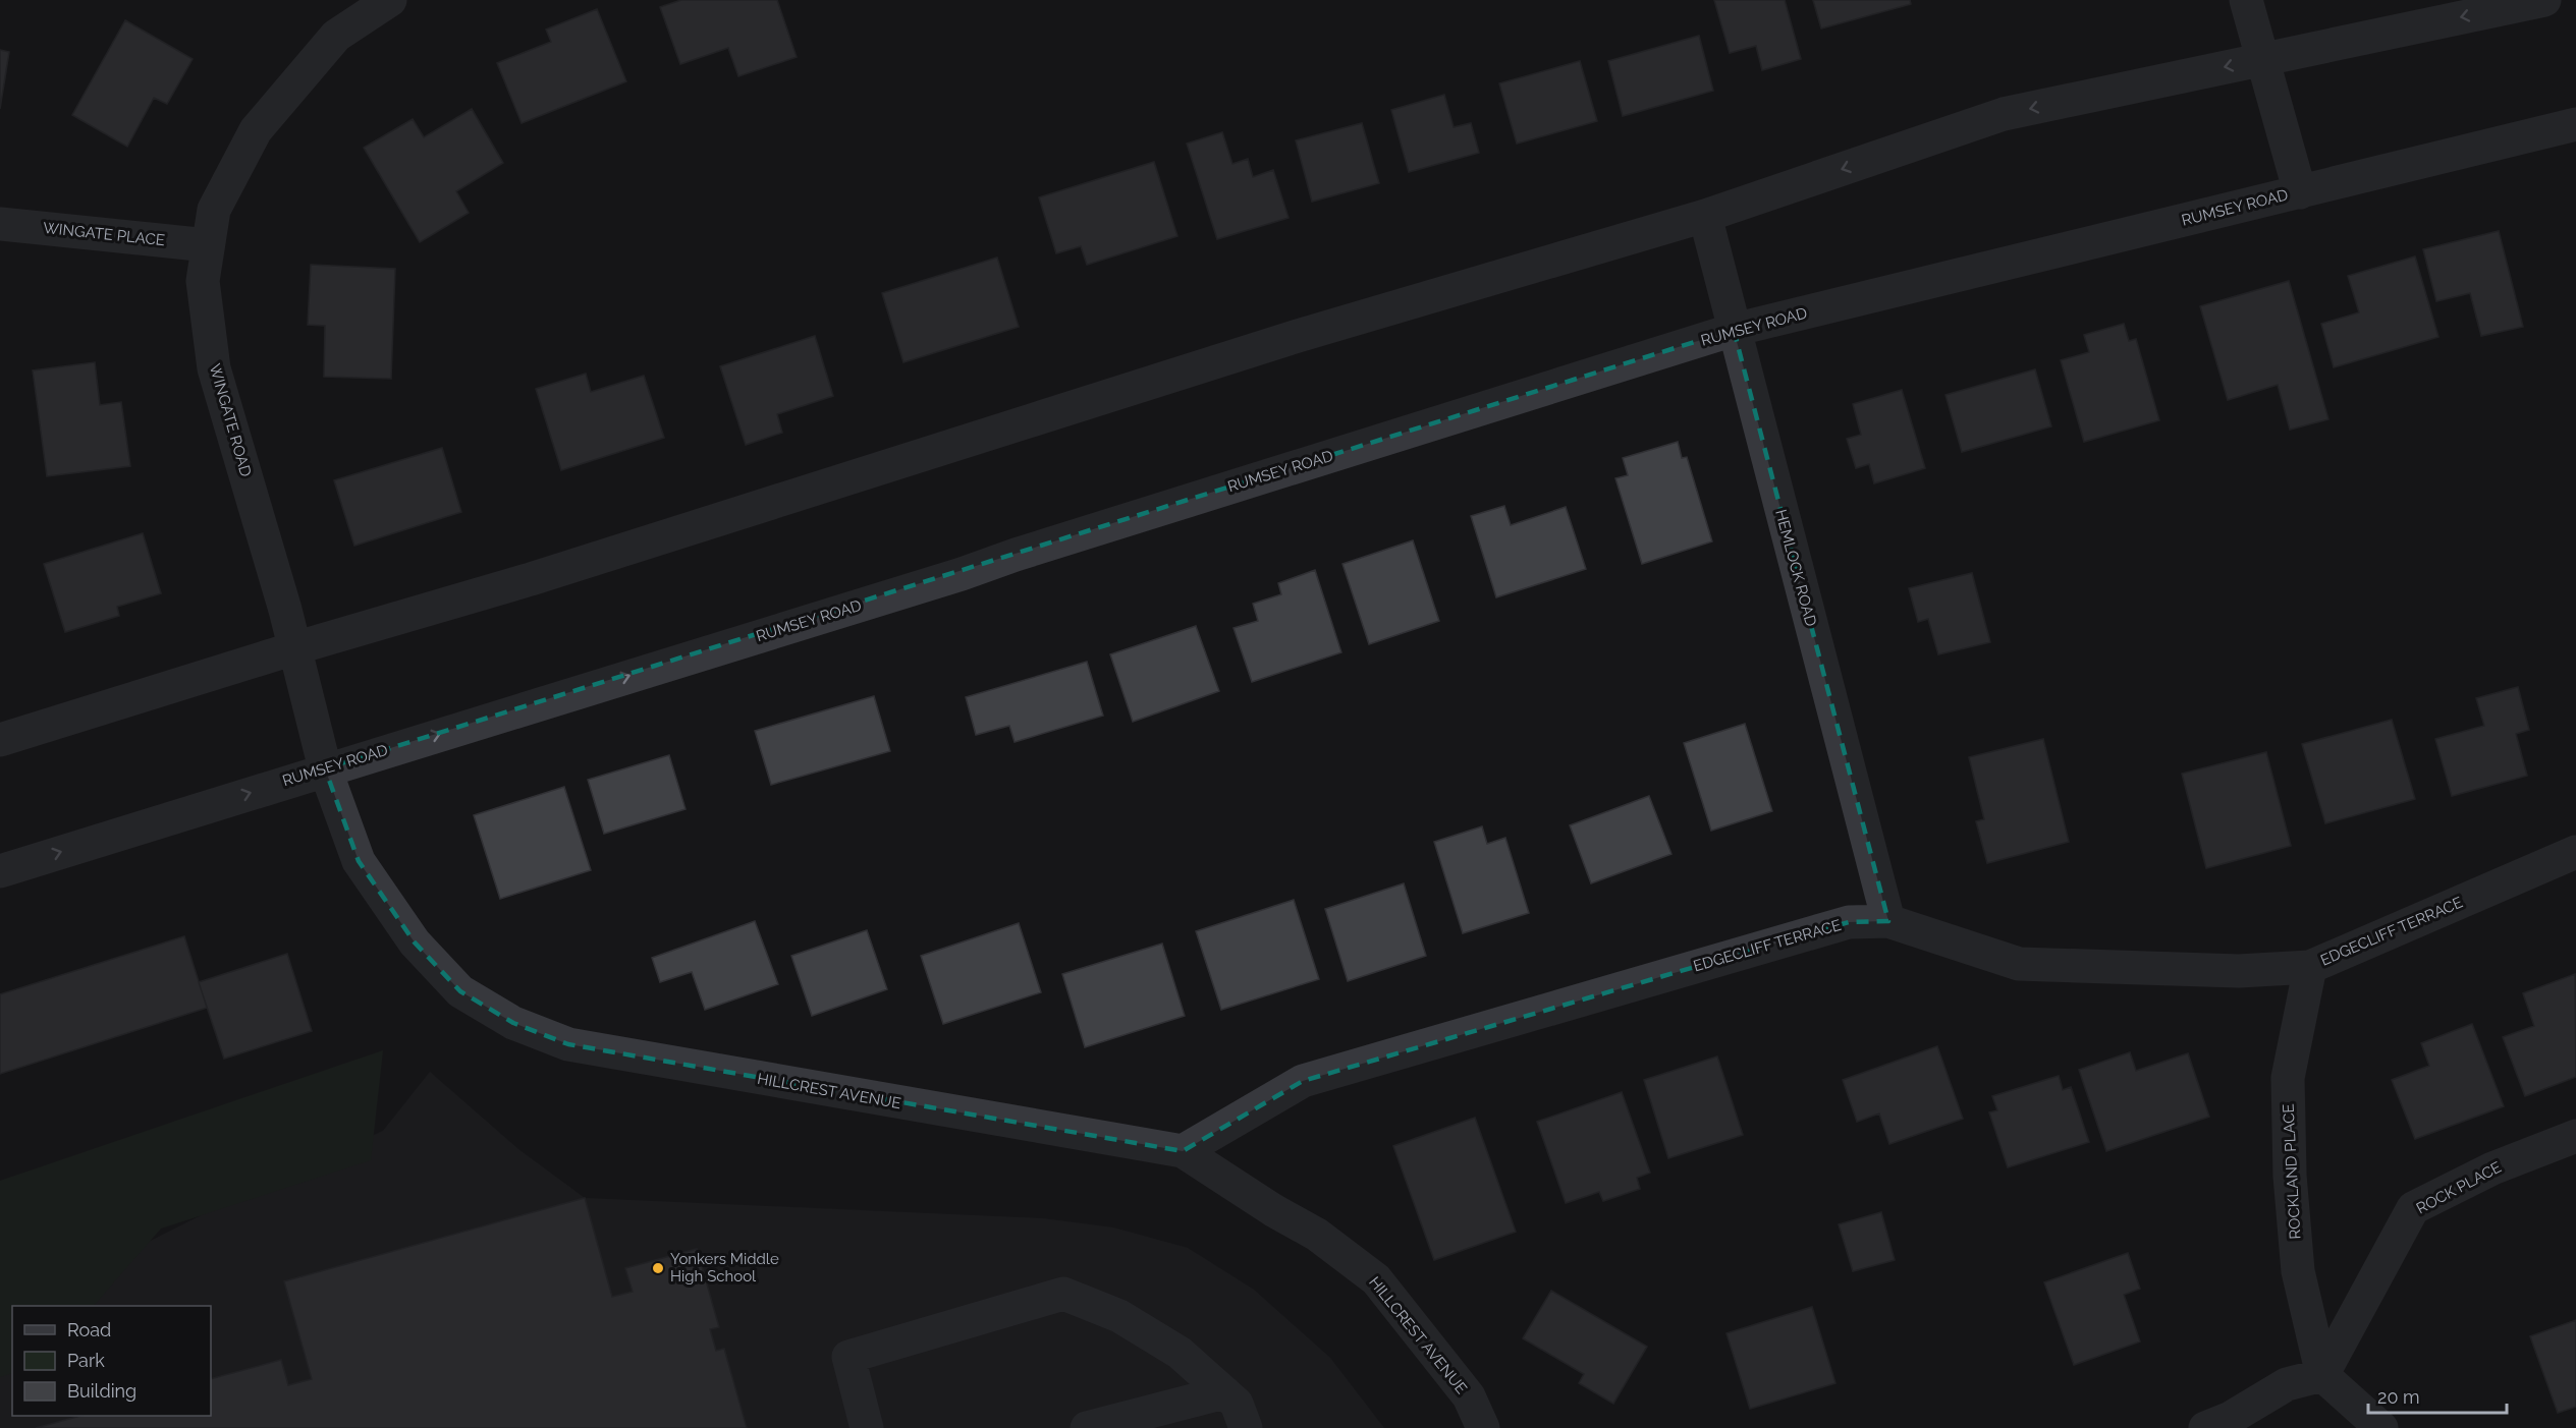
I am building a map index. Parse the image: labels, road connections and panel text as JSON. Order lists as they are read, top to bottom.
{
  "streets": {
    "street": [
      "RUMSEY ROAD",
      "WINGATE PLACE",
      "WINGATE ROAD",
      "HEMLOCK ROAD",
      "EDGECLIFF TERRACE",
      "HILLCREST AVENUE",
      "ROCKLAND PLACE",
      "ROCK PLACE"
    ]
  },
  "crossings": [
    ["RUMSEY ROAD", "HEMLOCK ROAD"],
    ["RUMSEY ROAD", "HILLCREST AVENUE"],
    ["WINGATE PLACE", "WINGATE ROAD"],
    ["WINGATE ROAD", "HILLCREST AVENUE"],
    ["HEMLOCK ROAD", "EDGECLIFF TERRACE"],
    ["EDGECLIFF TERRACE", "HILLCREST AVENUE"],
    ["EDGECLIFF TERRACE", "ROCKLAND PLACE"],
    ["ROCKLAND PLACE", "ROCK PLACE"]
  ],
  "places": ["Yonkers Middle High School"],
  "legend": ["Road", "Park", "Building"],
  "scale_bar": "20 m"
}
